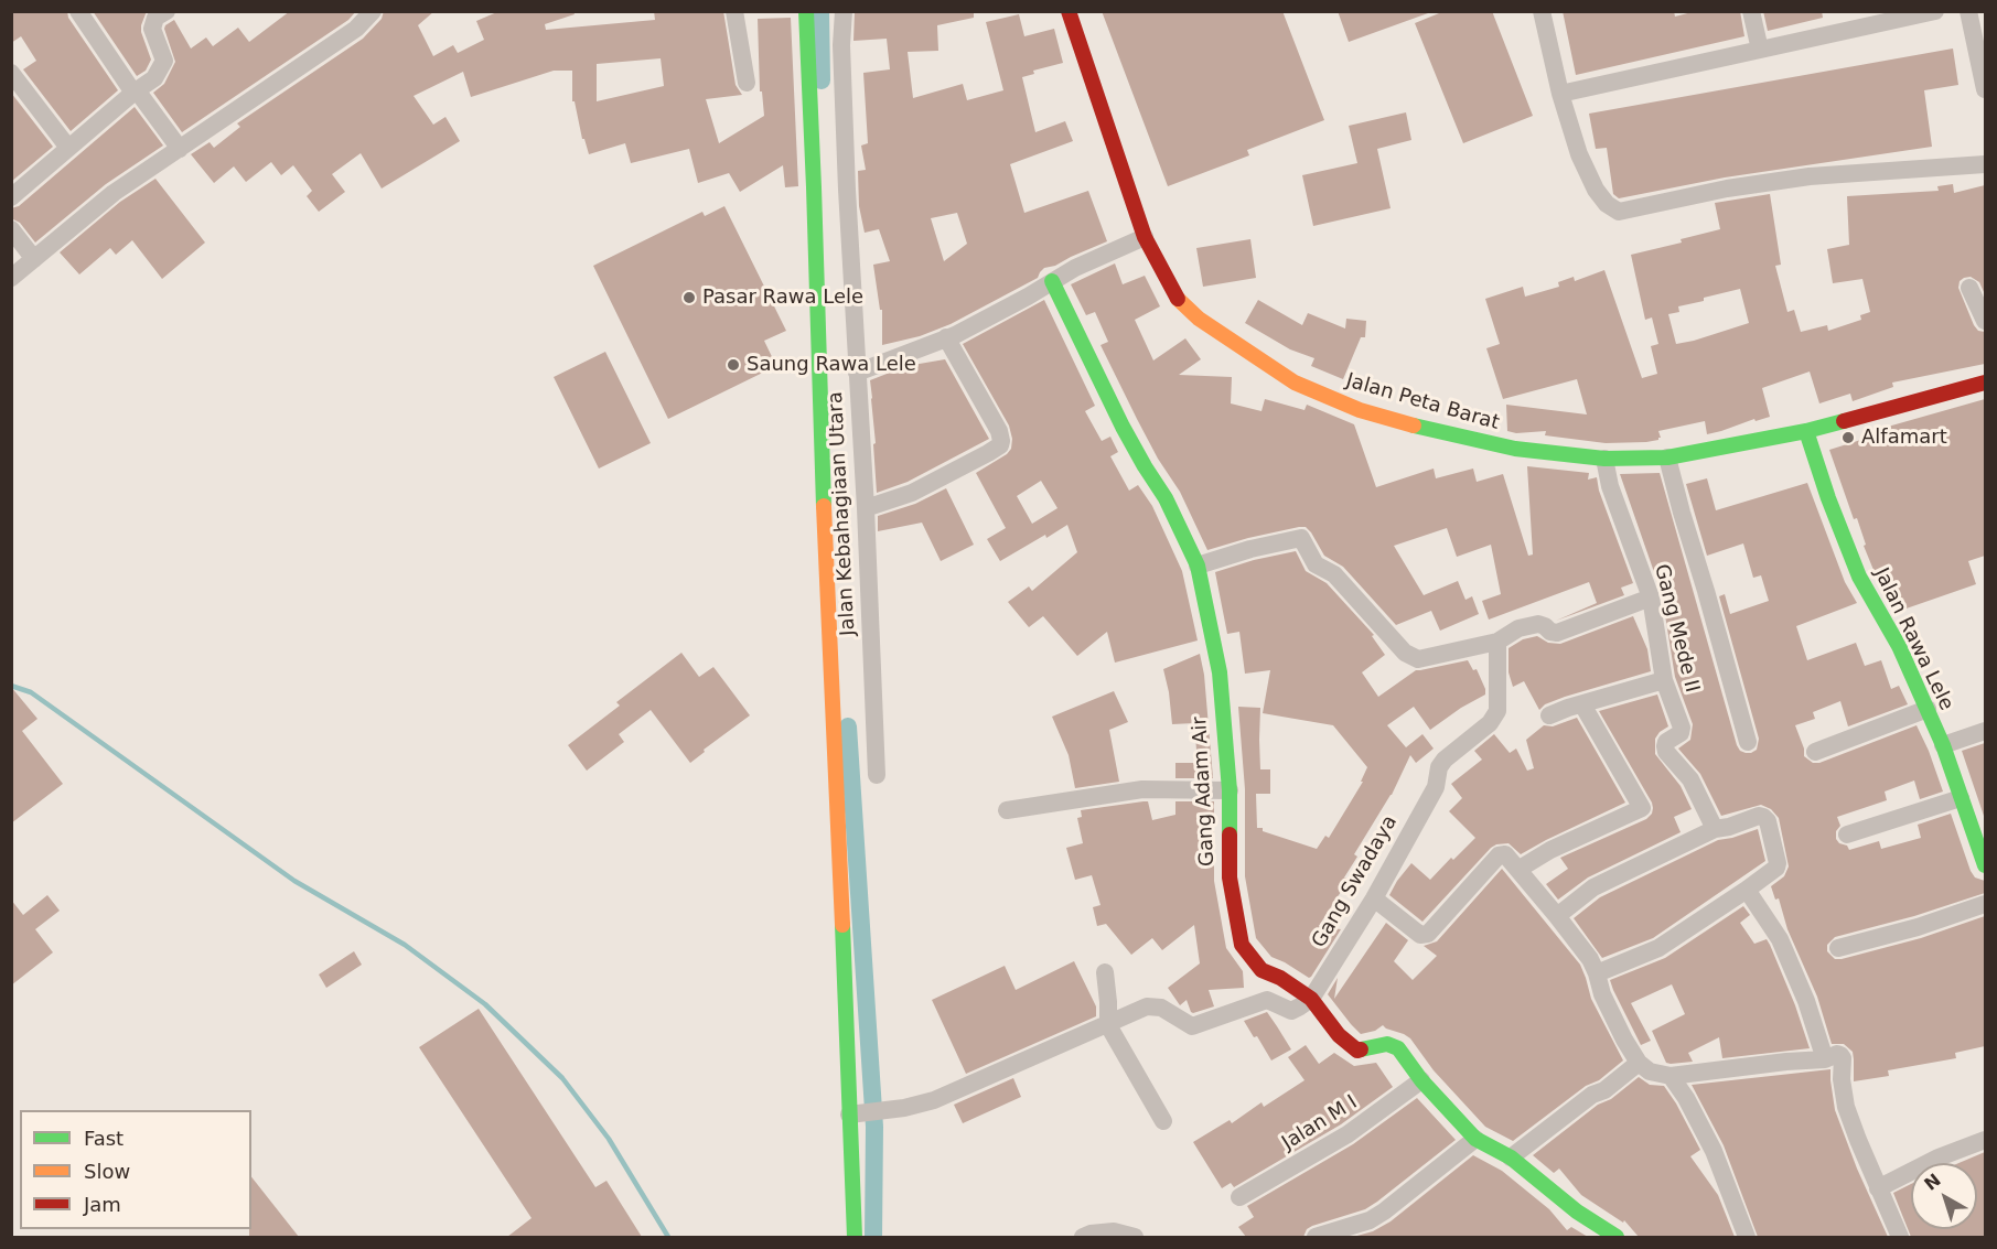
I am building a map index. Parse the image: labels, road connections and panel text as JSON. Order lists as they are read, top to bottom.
{
  "streets": {
    "street": [
      "Jalan Peta Barat",
      "Jalan Kebahagiaan Utara",
      "Gang Mede II",
      "Jalan Rawa Lele",
      "Gang Adam Air",
      "Gang Swadaya",
      "Jalan M I"
    ]
  },
  "crossings": [
    ["Jalan Peta Barat", "Gang Mede II"],
    ["Jalan Peta Barat", "Jalan Rawa Lele"],
    ["Gang Adam Air", "Gang Swadaya"],
    ["Gang Adam Air", "Jalan M I"]
  ],
  "places": ["Pasar Rawa Lele", "Saung Rawa Lele", "Alfamart"],
  "legend": ["Fast", "Slow", "Jam"],
  "north": "top left"
}
